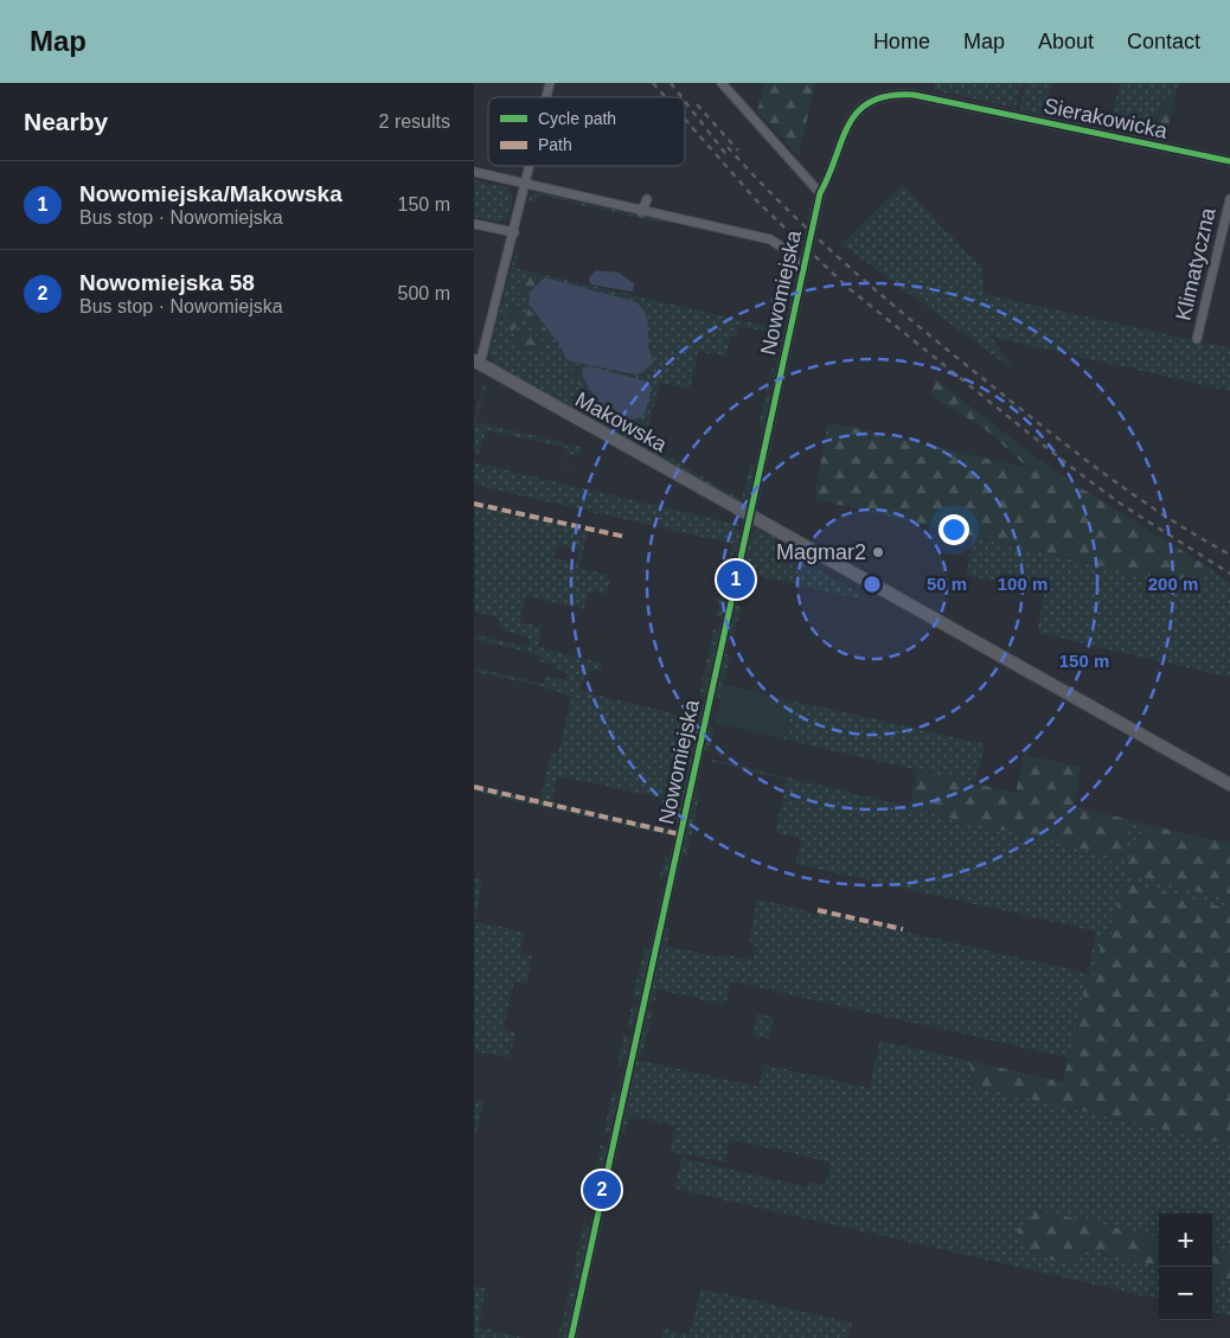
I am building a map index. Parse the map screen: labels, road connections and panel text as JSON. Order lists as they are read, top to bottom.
{
  "streets": {
    "street": [
      "Sierakowicka",
      "Klimatyczna",
      "Nowomiejska",
      "Makowska"
    ]
  },
  "crossings": [
    ["Sierakowicka", "Nowomiejska"],
    ["Nowomiejska", "Makowska"]
  ],
  "places": ["Magmar2"],
  "legend": ["Cycle path", "Path"],
  "page": {
    "header": "Map",
    "nav": [
      "Home",
      "Map",
      "About",
      "Contact"
    ],
    "heading": ["Nearby", "2 results"],
    "list": [
      {
        "mark": "1",
        "name": "Nowomiejska/Makowska",
        "note": "Bus stop · Nowomiejska",
        "value": "150 m"
      },
      {
        "mark": "2",
        "name": "Nowomiejska 58",
        "note": "Bus stop · Nowomiejska",
        "value": "500 m"
      }
    ],
    "pins": ["1", "2"],
    "map_buttons": ["+", "−"]
  },
  "rings": [
    "50 m",
    "100 m",
    "200 m",
    "150 m"
  ]
}
